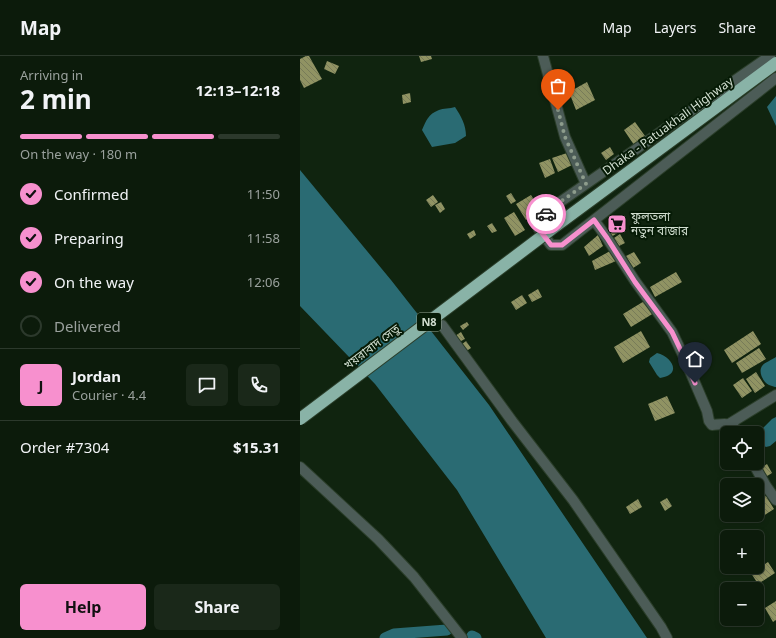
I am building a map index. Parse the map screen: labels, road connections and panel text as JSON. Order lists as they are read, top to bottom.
{
  "streets": {
    "highway": ["Dhaka - Patuakhali Highway", "N8", "খয়রাবাদ সেতু"]
  },
  "crossings": [
    ["Dhaka - Patuakhali Highway", "খয়রাবাদ সেতু"]
  ],
  "places": {
    "supermarket": ["ফুলতলা নতুন বাজার"]
  },
  "page": {
    "header": "Map",
    "nav": ["Map", "Layers", "Share"],
    "heading": ["2 min", "Arriving in", "12:13–12:18"],
    "panel": [
      "Jordan",
      "Courier · 4.4",
      "Order #7304",
      "$15.31"
    ],
    "bar": "On the way · 180 m",
    "list": [
      ["Confirmed", "11:50"],
      ["Preparing", "11:58"],
      ["On the way", "12:06"],
      "Delivered"
    ],
    "round": "J",
    "map_buttons": ["+", "−"],
    "buttons": ["Help", "Share"]
  }
}
